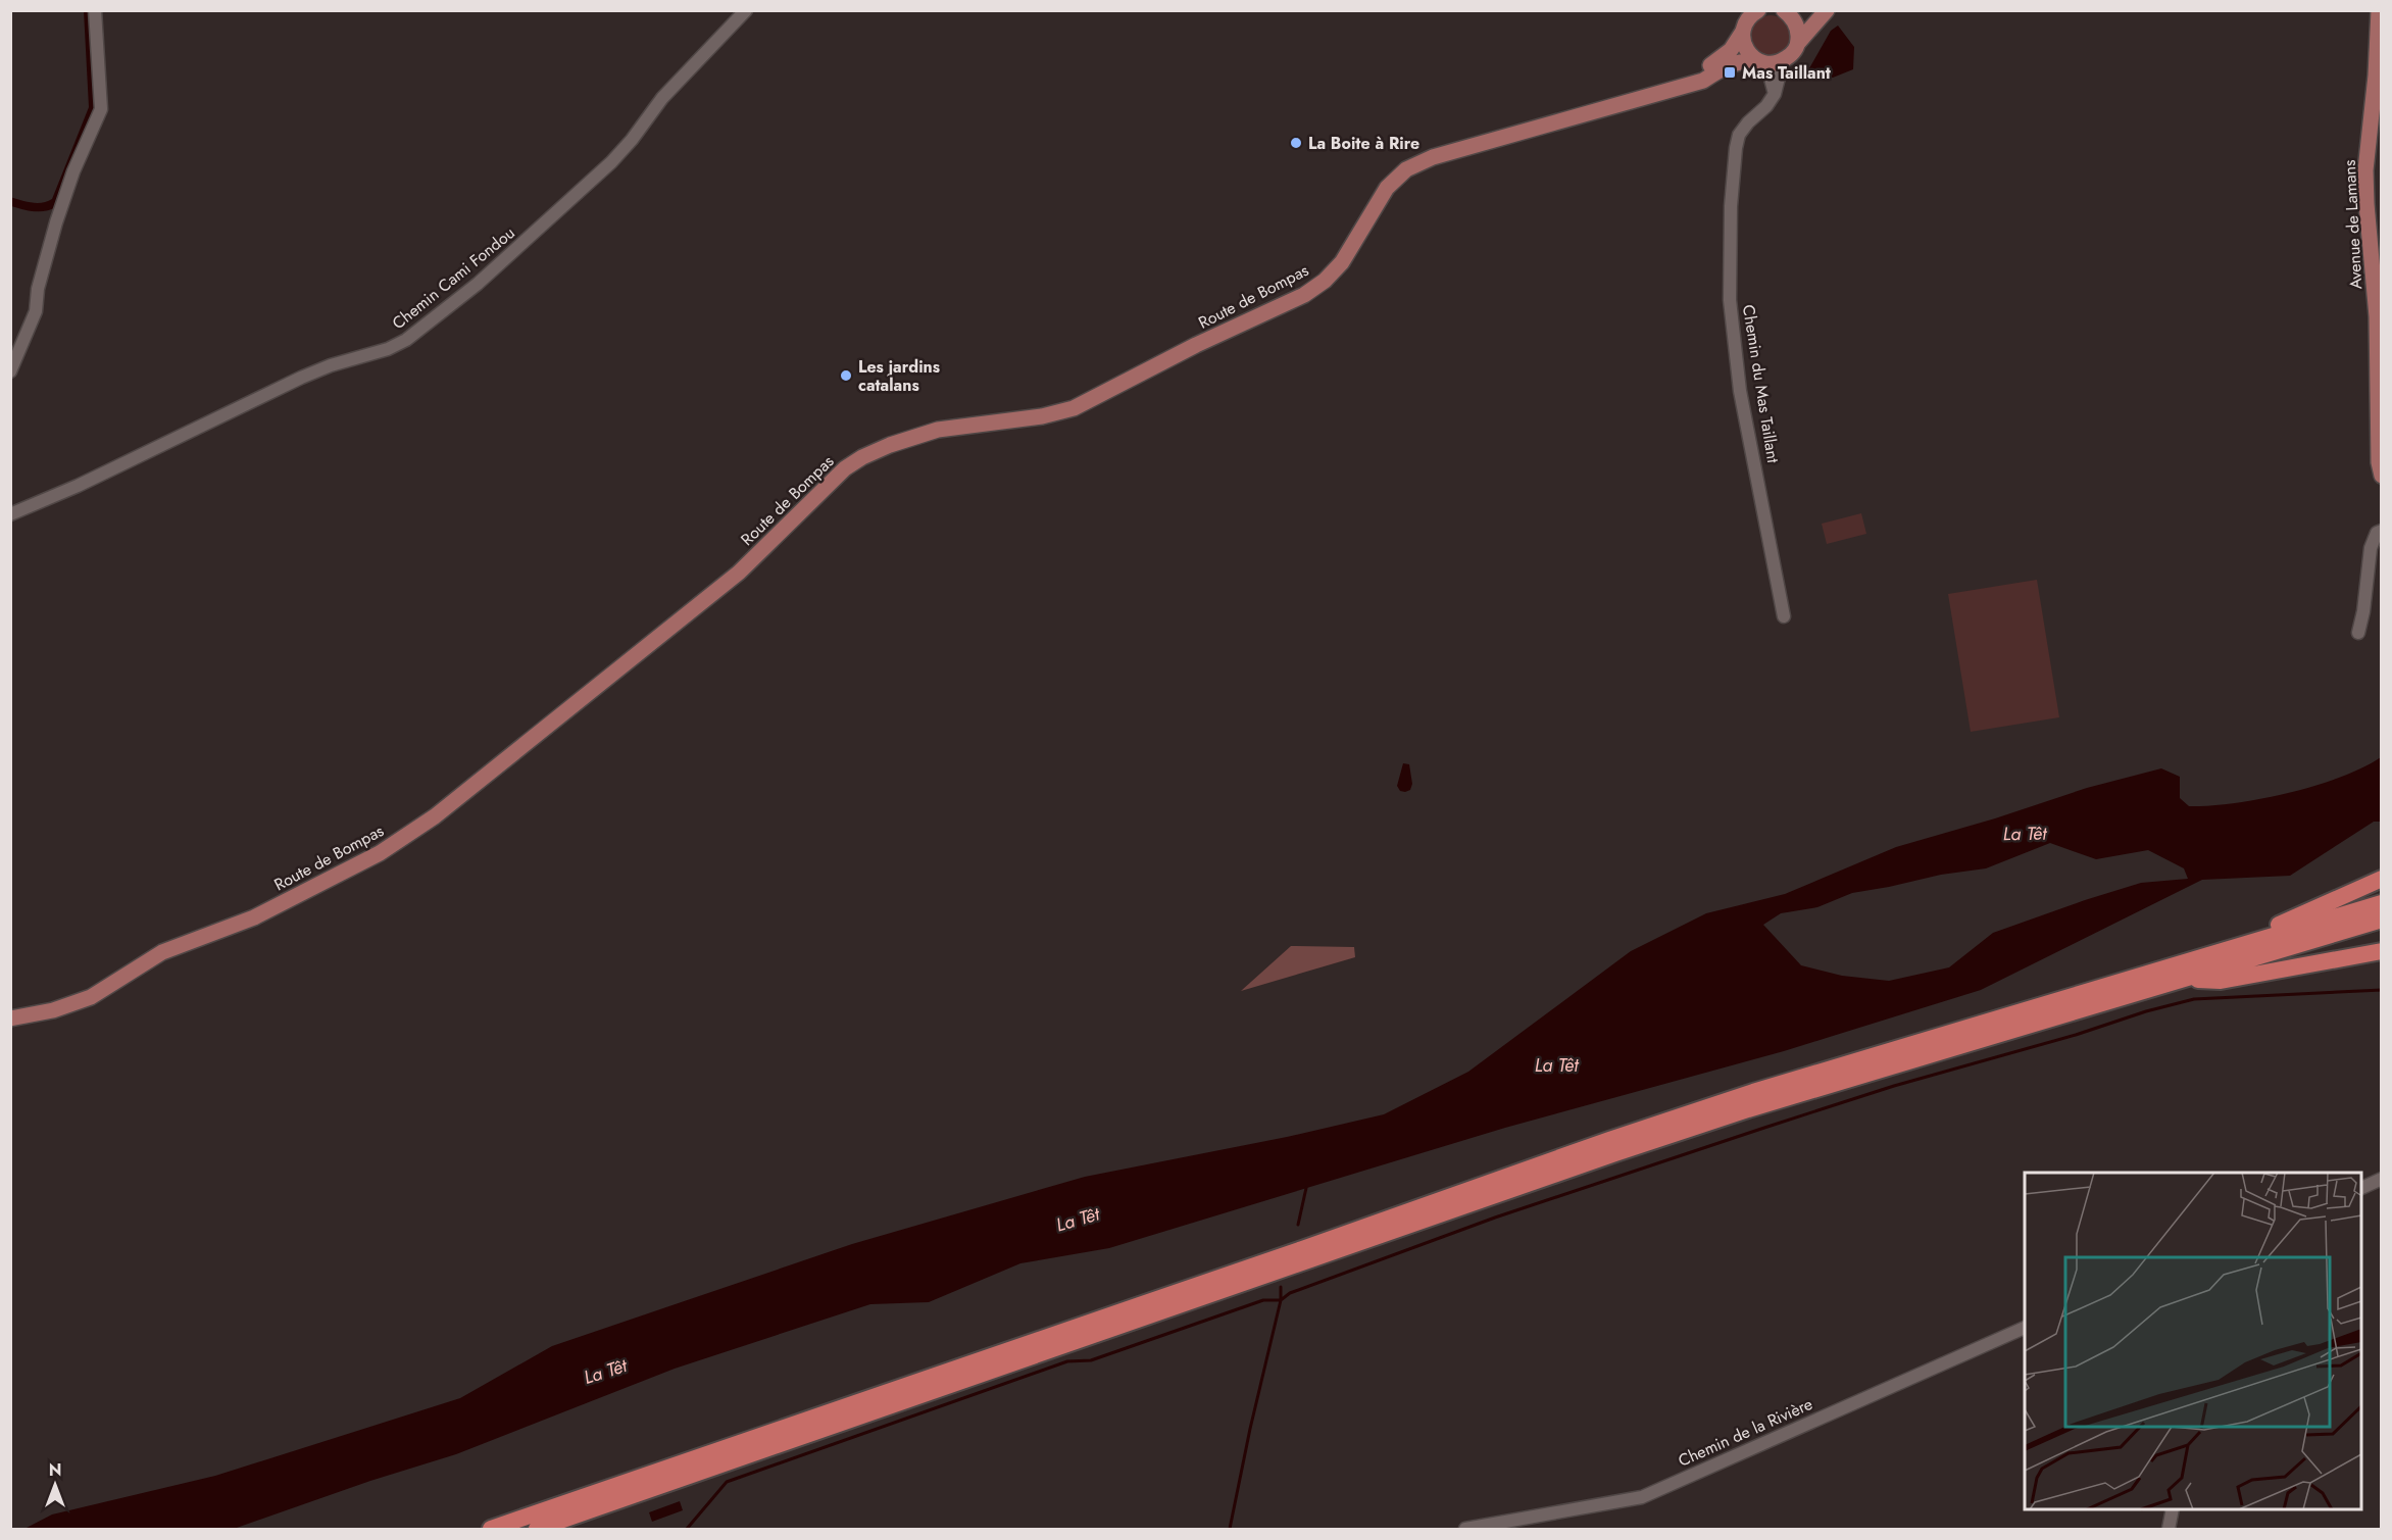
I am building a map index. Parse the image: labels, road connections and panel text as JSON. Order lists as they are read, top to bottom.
{
  "streets": {
    "main road": ["Avenue de Lamans", "Route de Bompas"],
    "street": ["Chemin Cami Fondou", "Chemin du Mas Taillant", "Chemin de la Rivière"]
  },
  "water": ["La Têt"],
  "places": {
    "transit": ["Mas Taillant"],
    "other": ["La Boite à Rire", "Les jardins catalans"]
  },
  "north": "top"
}
